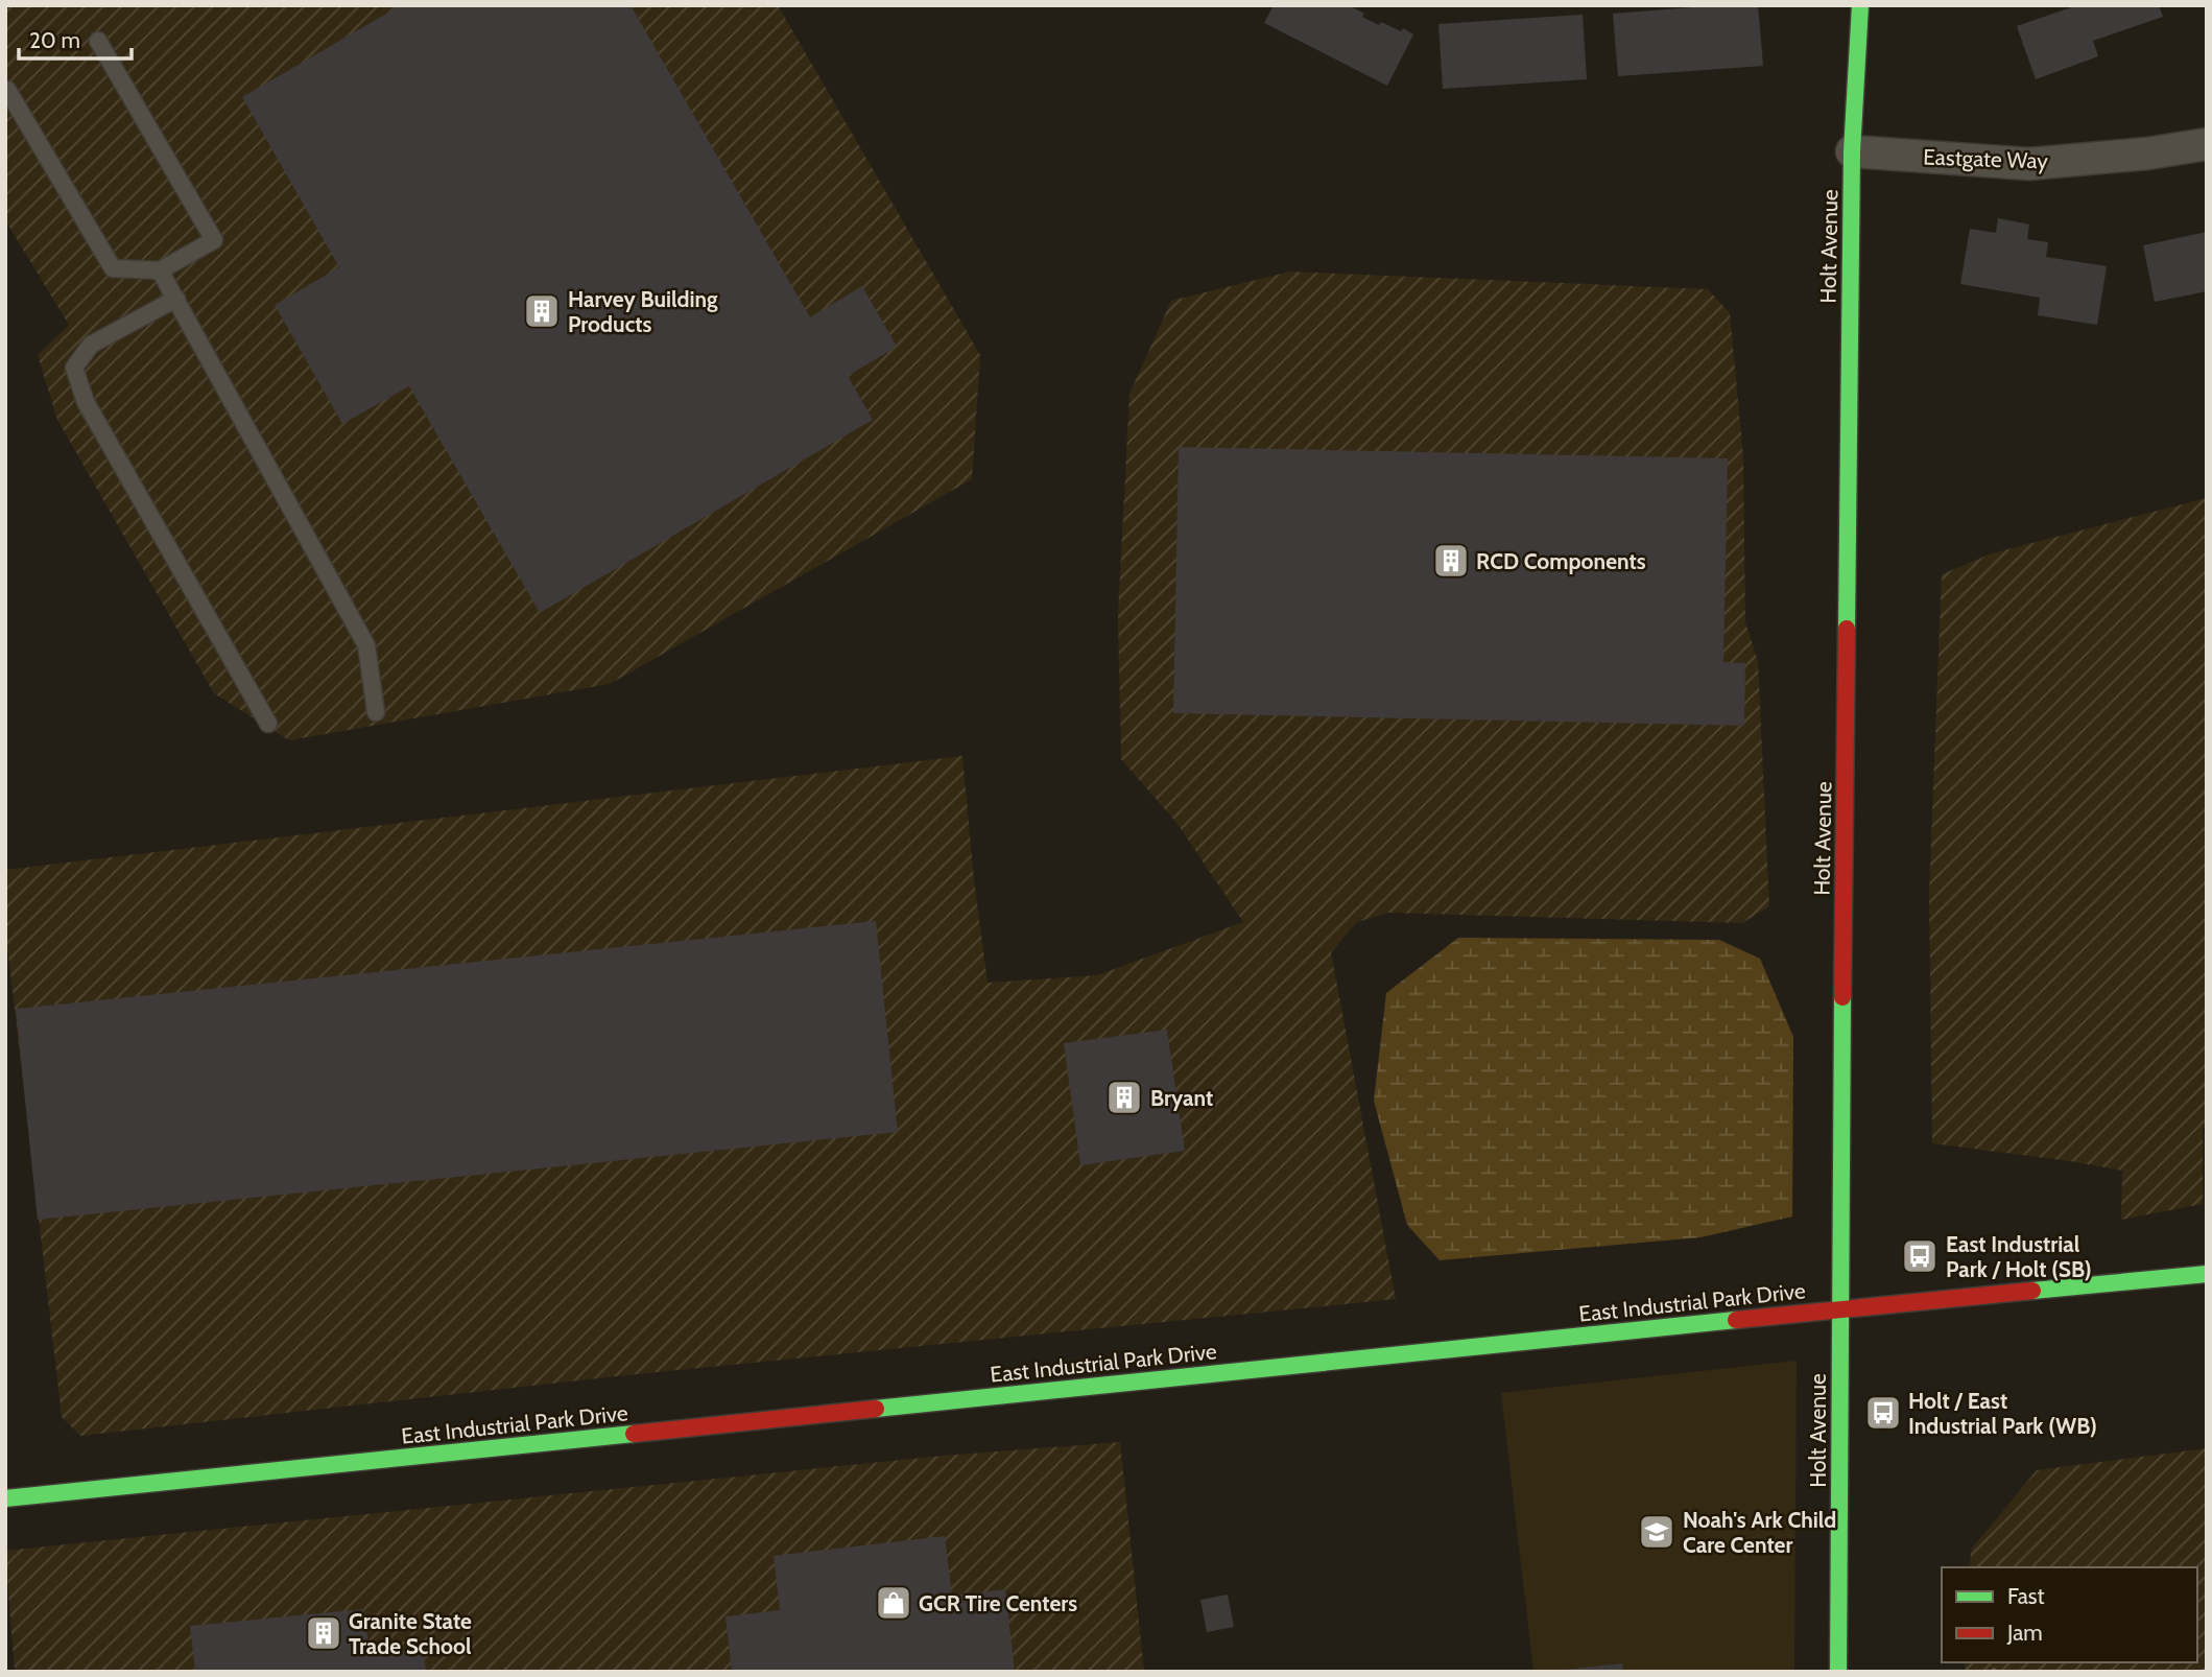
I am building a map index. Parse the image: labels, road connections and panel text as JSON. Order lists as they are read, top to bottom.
{
  "streets": {
    "street": ["Eastgate Way", "Holt Avenue", "East Industrial Park Drive"]
  },
  "crossings": [
    ["Eastgate Way", "Holt Avenue"],
    ["Holt Avenue", "East Industrial Park Drive"]
  ],
  "places": {
    "building": [
      "Harvey Building Products",
      "RCD Components",
      "Bryant",
      "Granite State Trade School"
    ],
    "bus stop": ["East Industrial Park / Holt (SB)", "Holt / East Industrial Park (WB)"],
    "school or university": ["Noah's Ark Child Care Center"],
    "shop": ["GCR Tire Centers"]
  },
  "legend": ["Fast", "Jam"],
  "scale_bar": "20 m"
}
